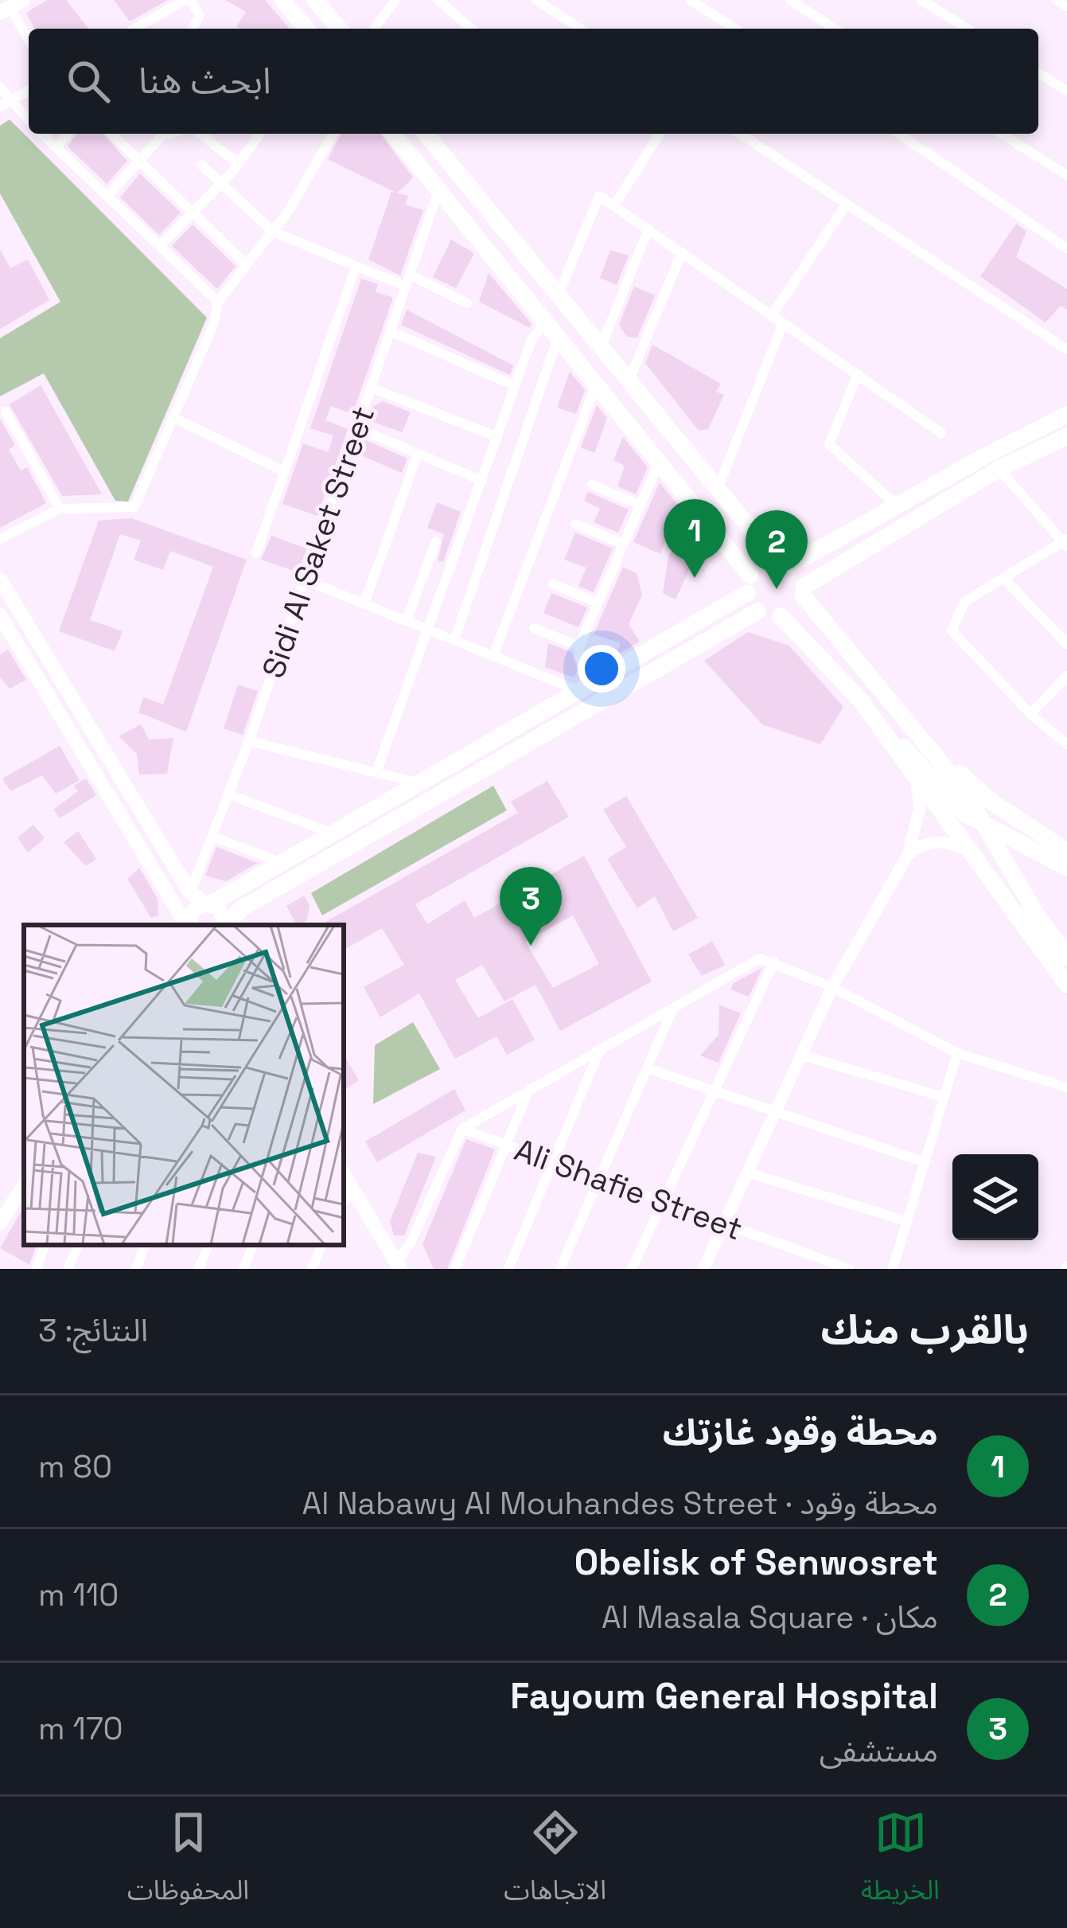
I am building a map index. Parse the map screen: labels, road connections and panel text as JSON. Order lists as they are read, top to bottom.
{
  "streets": {
    "street": ["Sidi Al Saket Street", "Ali Shafie Street"]
  },
  "page": {
    "search": "ابحث هنا",
    "pins": ["1", "2", "3"],
    "heading": ["بالقرب منك", "النتائج: 3"],
    "list": [
      {
        "mark": "1",
        "name": "محطة وقود غازتك",
        "note": "محطة وقود · Al Nabawy Al Mouhandes Street",
        "value": "80 m"
      },
      {
        "mark": "2",
        "name": "Obelisk of Senwosret",
        "note": "مكان · Al Masala Square",
        "value": "110 m"
      },
      {
        "mark": "3",
        "name": "Fayoum General Hospital",
        "note": "مستشفى",
        "value": "170 m"
      }
    ],
    "nav": ["الخريطة", "الاتجاهات", "المحفوظات"]
  }
}
